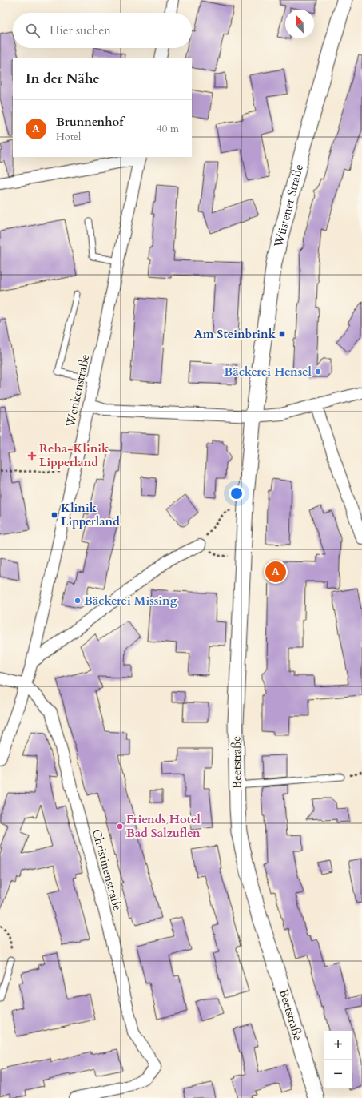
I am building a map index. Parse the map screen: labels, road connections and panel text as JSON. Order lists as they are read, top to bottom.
{
  "streets": {
    "main road": ["Wüstener Straße", "Beetstraße"],
    "street": ["Wenkenstraße", "Christinenstraße"]
  },
  "crossings": [
    ["Wüstener Straße", "Beetstraße"],
    ["Wenkenstraße", "Christinenstraße"]
  ],
  "places": {
    "transit": ["Am Steinbrink", "Klinik Lipperland"],
    "other": ["Bäckerei Hensel", "Bäckerei Missing", "Friends Hotel Bad Salzuflen"],
    "health": ["Reha-Klinik Lipperland"]
  },
  "north": "top left",
  "page": {
    "search": "Hier suchen",
    "heading": "In der Nähe",
    "list": [
      {
        "mark": "A",
        "name": "Brunnenhof",
        "note": "Hotel",
        "value": "40 m"
      }
    ],
    "pins": "A",
    "map_buttons": ["+", "−"]
  }
}
